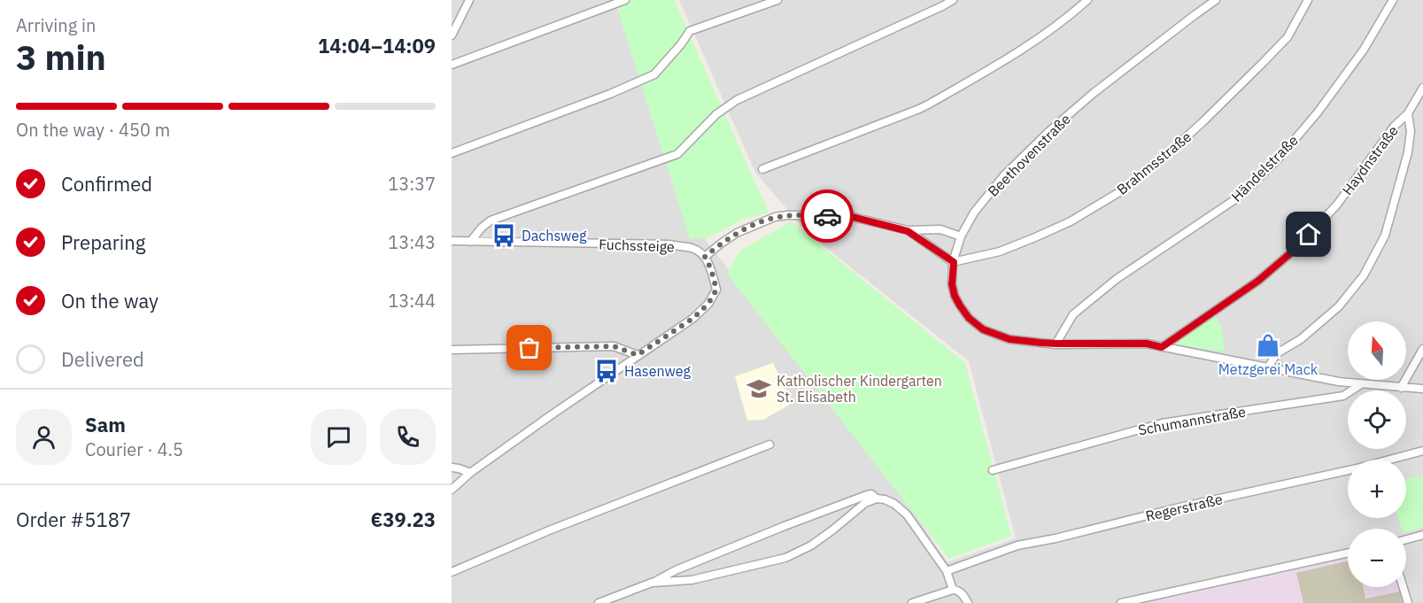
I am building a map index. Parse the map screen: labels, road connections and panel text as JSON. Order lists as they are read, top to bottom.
{
  "streets": {
    "street": [
      "Beethovenstraße",
      "Haydnstraße",
      "Brahmsstraße",
      "Händelstraße",
      "Fuchssteige",
      "Schumannstraße",
      "Regerstraße"
    ]
  },
  "crossings": [
    ["Beethovenstraße", "Haydnstraße"],
    ["Beethovenstraße", "Brahmsstraße"],
    ["Beethovenstraße", "Händelstraße"],
    ["Beethovenstraße", "Schumannstraße"]
  ],
  "places": {
    "bus stop": ["Dachsweg", "Hasenweg"],
    "shop": ["Metzgerei Mack"],
    "school or university": ["Katholischer Kindergarten St. Elisabeth"]
  },
  "north": "top",
  "page": {
    "heading": ["3 min", "Arriving in", "14:04–14:09"],
    "panel": [
      "Sam",
      "Courier · 4.5",
      "Order #5187",
      "€39.23"
    ],
    "bar": "On the way · 450 m",
    "list": [
      ["Confirmed", "13:37"],
      ["Preparing", "13:43"],
      ["On the way", "13:44"],
      "Delivered"
    ],
    "map_buttons": ["+", "−"]
  }
}
